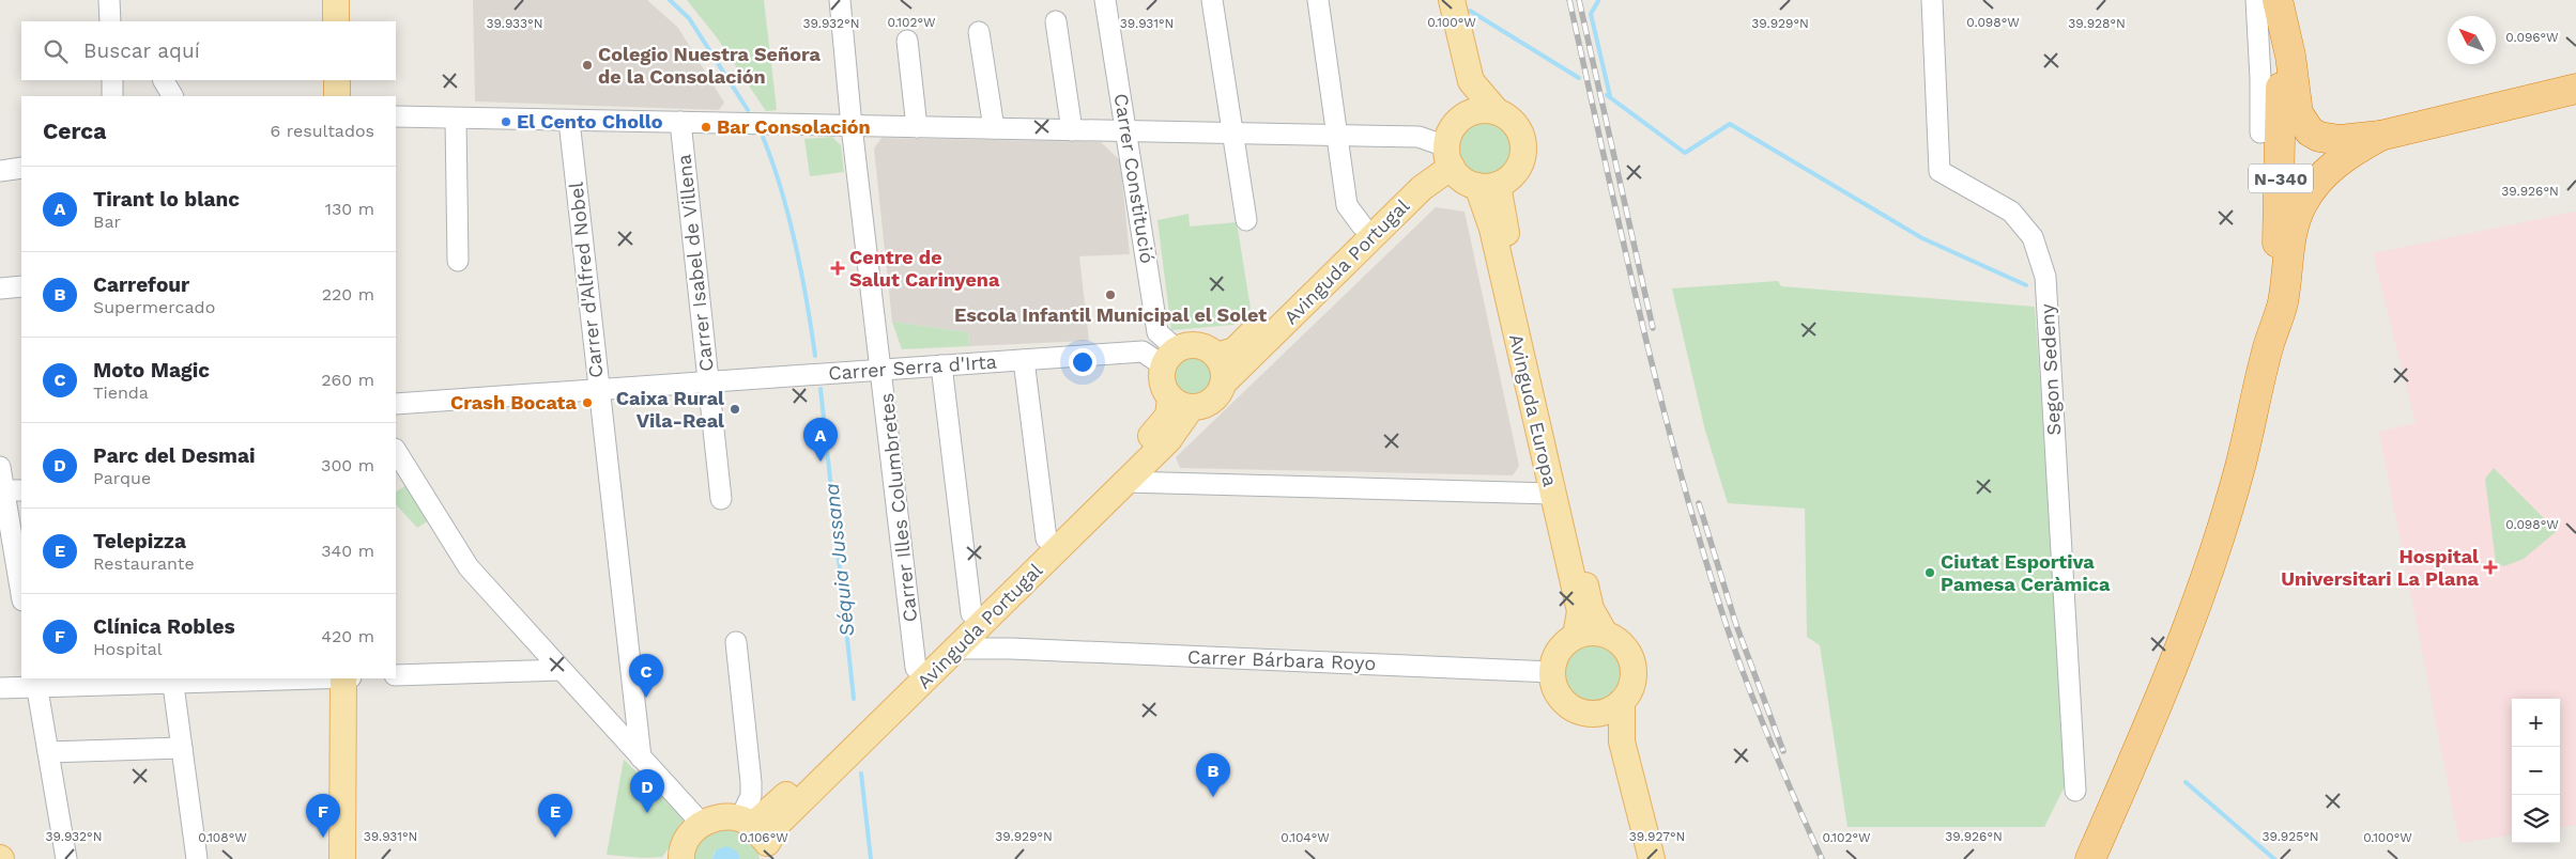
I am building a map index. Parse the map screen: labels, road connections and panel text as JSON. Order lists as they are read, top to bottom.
{
  "streets": {
    "highway": ["N-340"],
    "main road": ["Avinguda Portugal", "Avinguda Europa"],
    "street": [
      "Carrer Constitució",
      "Carrer Isabel de Villena",
      "Carrer d'Alfred Nobel",
      "Carrer Serra d'Irta",
      "Segon Sedeny",
      "Carrer Illes Columbretes",
      "Carrer Bárbara Royo"
    ]
  },
  "crossings": [
    ["Carrer Constitució", "Avinguda Portugal"],
    ["Carrer Constitució", "Carrer Serra d'Irta"],
    ["Avinguda Portugal", "Carrer Serra d'Irta"],
    ["Avinguda Portugal", "Avinguda Europa"],
    ["Avinguda Portugal", "Carrer Illes Columbretes"],
    ["Avinguda Portugal", "Carrer Bárbara Royo"],
    ["Carrer Isabel de Villena", "Carrer Serra d'Irta"],
    ["Carrer d'Alfred Nobel", "Carrer Serra d'Irta"],
    ["Carrer Serra d'Irta", "Carrer Illes Columbretes"],
    ["Avinguda Europa", "Carrer Bárbara Royo"]
  ],
  "water": ["Séquia Jussana"],
  "places": {
    "other": [
      "Colegio Nuestra Señora de la Consolación",
      "El Cento Chollo",
      "Bar Consolación",
      "Escola Infantil Municipal el Solet",
      "Crash Bocata",
      "Caixa Rural Vila-Real",
      "Ciutat Esportiva Pamesa Ceràmica"
    ],
    "health": ["Centre de Salut Carinyena", "Hospital Universitari La Plana"]
  },
  "north": "top left",
  "page": {
    "search": "Buscar aquí",
    "heading": ["Cerca", "6 resultados"],
    "list": [
      {
        "mark": "A",
        "name": "Tirant lo blanc",
        "note": "Bar",
        "value": "130 m"
      },
      {
        "mark": "B",
        "name": "Carrefour",
        "note": "Supermercado",
        "value": "220 m"
      },
      {
        "mark": "C",
        "name": "Moto Magic",
        "note": "Tienda",
        "value": "260 m"
      },
      {
        "mark": "D",
        "name": "Parc del Desmai",
        "note": "Parque",
        "value": "300 m"
      },
      {
        "mark": "E",
        "name": "Telepizza",
        "note": "Restaurante",
        "value": "340 m"
      },
      {
        "mark": "F",
        "name": "Clínica Robles",
        "note": "Hospital",
        "value": "420 m"
      }
    ],
    "pins": [
      "A",
      "C",
      "B",
      "D",
      "E",
      "F"
    ],
    "map_buttons": ["+", "−"]
  },
  "coordinates": [
    "0.102°W",
    "0.100°W",
    "0.098°W",
    "39.933°N",
    "39.932°N",
    "39.931°N",
    "39.929°N",
    "39.928°N",
    "0.096°W",
    "39.926°N",
    "39.927°N",
    "39.925°N",
    "0.108°W",
    "0.106°W",
    "0.104°W"
  ]
}
